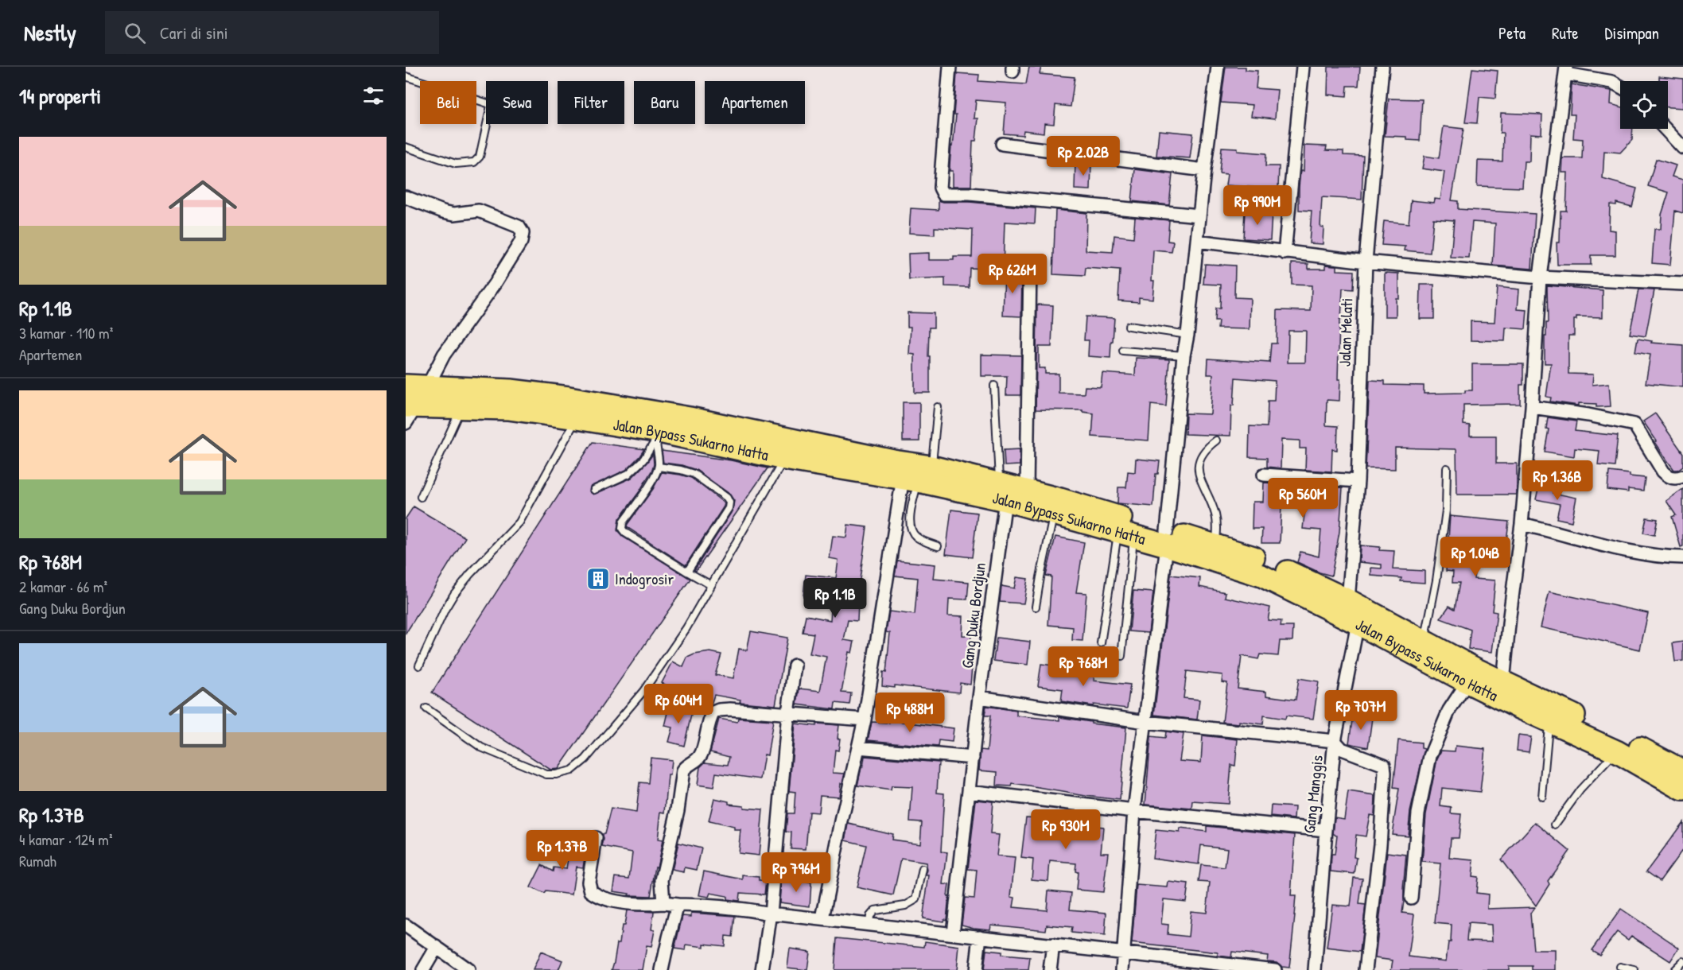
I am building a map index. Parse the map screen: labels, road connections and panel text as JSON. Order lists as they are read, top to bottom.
{
  "streets": {
    "highway": ["Jalan Bypass Sukarno Hatta"],
    "street": ["Jalan Melati", "Gang Duku Bordjun", "Gang Manggis"]
  },
  "crossings": [
    ["Jalan Melati", "Jalan Bypass Sukarno Hatta"],
    ["Jalan Bypass Sukarno Hatta", "Gang Duku Bordjun"],
    ["Jalan Bypass Sukarno Hatta", "Gang Manggis"]
  ],
  "places": {
    "building": ["Indogrosir"]
  },
  "page": {
    "header": "Nestly",
    "search": "Cari di sini",
    "nav": ["Peta", "Rute", "Disimpan"],
    "heading": "14 properti",
    "chip": [
      "Beli",
      "Sewa",
      "Filter",
      "Baru",
      "Apartemen"
    ],
    "list": [
      {
        "name": "Rp 1.1B",
        "note": "3 kamar · 110 m² · Apartemen"
      },
      {
        "name": "Rp 768M",
        "note": "2 kamar · 66 m² · Gang Duku Bordjun"
      },
      {
        "name": "Rp 1.37B",
        "note": "4 kamar · 124 m² · Rumah"
      }
    ],
    "price": [
      "Rp 2.02B",
      "Rp 990M",
      "Rp 626M",
      "Rp 1.36B",
      "Rp 560M",
      "Rp 1.04B",
      "Rp 1.1B",
      "Rp 768M",
      "Rp 604M",
      "Rp 707M",
      "Rp 488M",
      "Rp 930M",
      "Rp 1.37B",
      "Rp 796M"
    ]
  }
}
